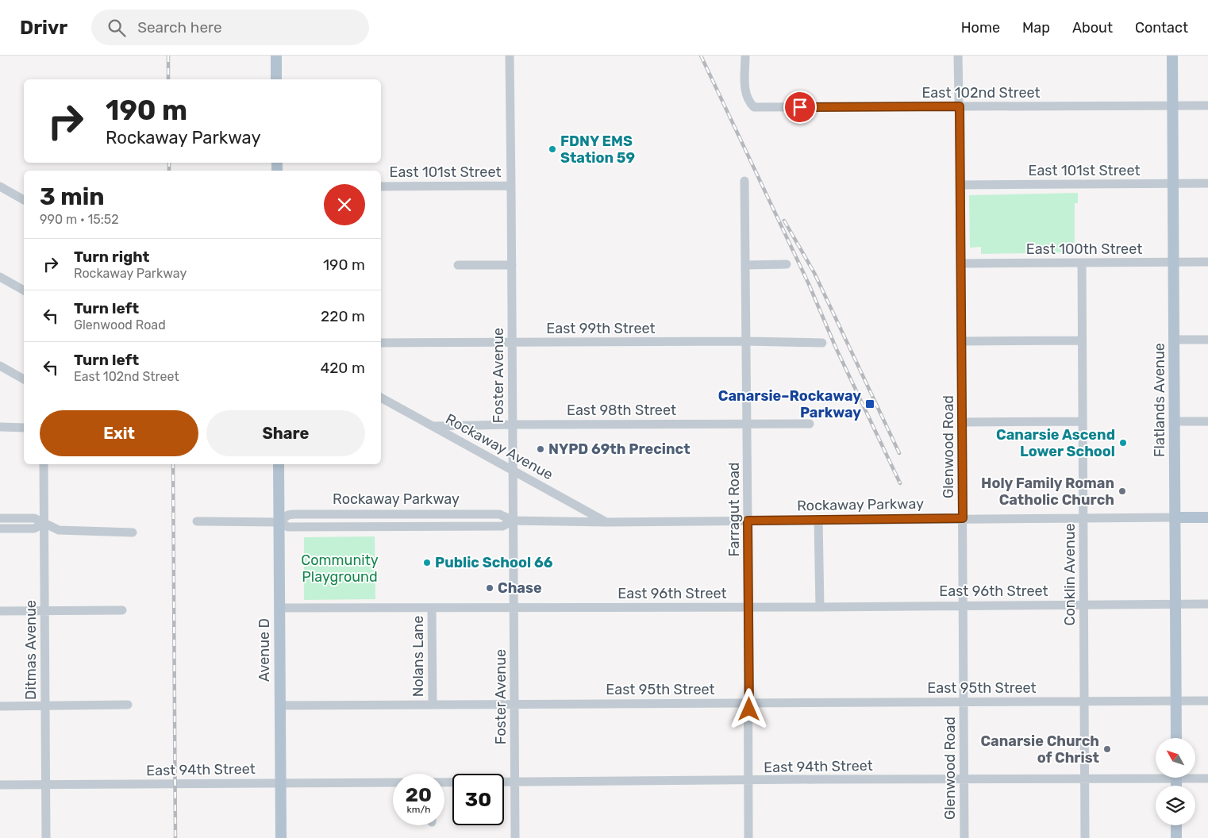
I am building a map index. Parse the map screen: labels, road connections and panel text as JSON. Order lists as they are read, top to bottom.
{
  "streets": {
    "main road": ["Flatlands Avenue", "Rockaway Parkway", "Avenue D"],
    "street": [
      "East 102nd Street",
      "East 101st Street",
      "East 100th Street",
      "East 99th Street",
      "Foster Avenue",
      "East 98th Street",
      "Rockaway Avenue",
      "Glenwood Road",
      "Farragut Road",
      "Conklin Avenue",
      "East 96th Street",
      "Ditmas Avenue",
      "Nolans Lane",
      "East 95th Street",
      "East 94th Street"
    ]
  },
  "crossings": [
    ["East 102nd Street", "Flatlands Avenue"],
    ["East 102nd Street", "Glenwood Road"],
    ["East 101st Street", "Foster Avenue"],
    ["East 101st Street", "Flatlands Avenue"],
    ["East 101st Street", "Glenwood Road"],
    ["East 100th Street", "Flatlands Avenue"],
    ["East 100th Street", "Glenwood Road"],
    ["East 100th Street", "Conklin Avenue"],
    ["East 99th Street", "Foster Avenue"],
    ["East 99th Street", "Farragut Road"],
    ["Foster Avenue", "East 98th Street"],
    ["Foster Avenue", "Rockaway Avenue"],
    ["Foster Avenue", "Rockaway Parkway"],
    ["Foster Avenue", "East 96th Street"],
    ["Foster Avenue", "East 95th Street"],
    ["Foster Avenue", "East 94th Street"],
    ["Flatlands Avenue", "Rockaway Parkway"],
    ["Flatlands Avenue", "East 96th Street"],
    ["Flatlands Avenue", "East 95th Street"],
    ["East 98th Street", "Rockaway Avenue"],
    ["East 98th Street", "Farragut Road"],
    ["Rockaway Avenue", "Rockaway Parkway"],
    ["Glenwood Road", "Rockaway Parkway"],
    ["Glenwood Road", "East 96th Street"],
    ["Glenwood Road", "East 95th Street"],
    ["Glenwood Road", "East 94th Street"],
    ["Rockaway Parkway", "Farragut Road"],
    ["Rockaway Parkway", "Conklin Avenue"],
    ["Rockaway Parkway", "Avenue D"],
    ["Farragut Road", "East 96th Street"],
    ["Farragut Road", "East 95th Street"],
    ["Farragut Road", "East 94th Street"],
    ["Conklin Avenue", "East 96th Street"],
    ["Conklin Avenue", "East 95th Street"],
    ["Conklin Avenue", "East 94th Street"],
    ["East 96th Street", "Avenue D"],
    ["East 96th Street", "Nolans Lane"],
    ["Ditmas Avenue", "East 94th Street"],
    ["Avenue D", "East 95th Street"],
    ["Avenue D", "East 94th Street"],
    ["Nolans Lane", "East 95th Street"]
  ],
  "parks": ["Community Playground"],
  "places": {
    "other": [
      "FDNY EMS Station 59",
      "Canarsie Ascend Lower School",
      "NYPD 69th Precinct",
      "Holy Family Roman Catholic Church",
      "Public School 66",
      "Chase",
      "Canarsie Church of Christ"
    ],
    "transit": ["Canarsie–Rockaway Parkway"]
  },
  "north": "top left",
  "page": {
    "header": "Drivr",
    "search": "Search here",
    "nav": [
      "Home",
      "Map",
      "About",
      "Contact"
    ],
    "turn": ["190 m", "Rockaway Parkway"],
    "heading": ["3 min", "990 m · 15:52"],
    "list": [
      {
        "name": "Turn right",
        "note": "Rockaway Parkway",
        "value": "190 m"
      },
      {
        "name": "Turn left",
        "note": "Glenwood Road",
        "value": "220 m"
      },
      {
        "name": "Turn left",
        "note": "East 102nd Street",
        "value": "420 m"
      }
    ],
    "buttons": ["Exit", "Share"],
    "speed": "20 km/h",
    "limit": "30"
  }
}
